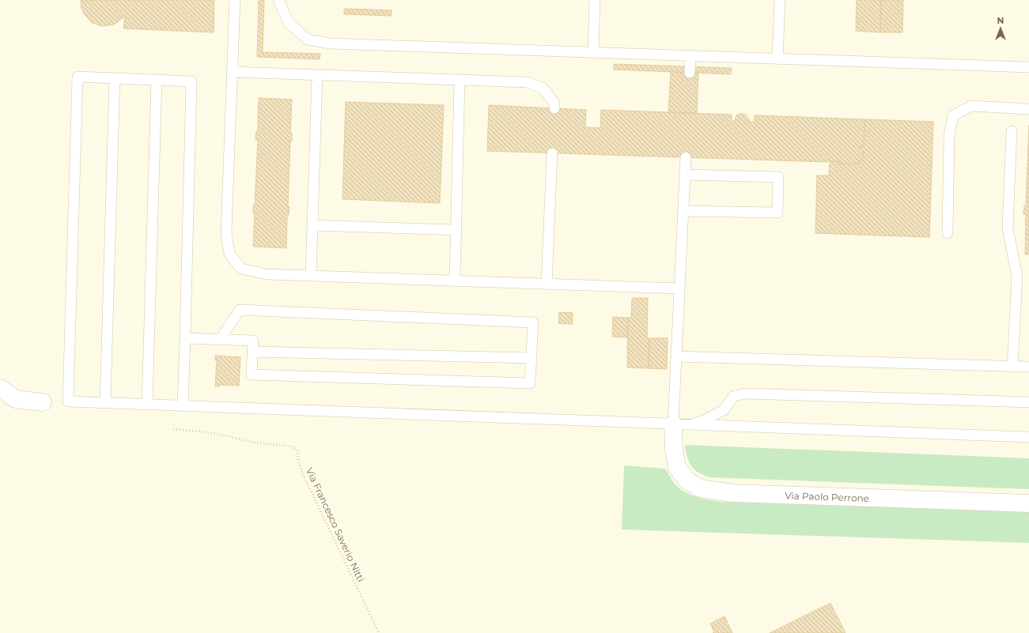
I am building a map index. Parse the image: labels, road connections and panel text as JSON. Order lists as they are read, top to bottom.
{
  "streets": {
    "street": ["Via Paolo Perrone"],
    "path": ["Via Francesco Saverio Nitti"]
  },
  "north": "top"
}
